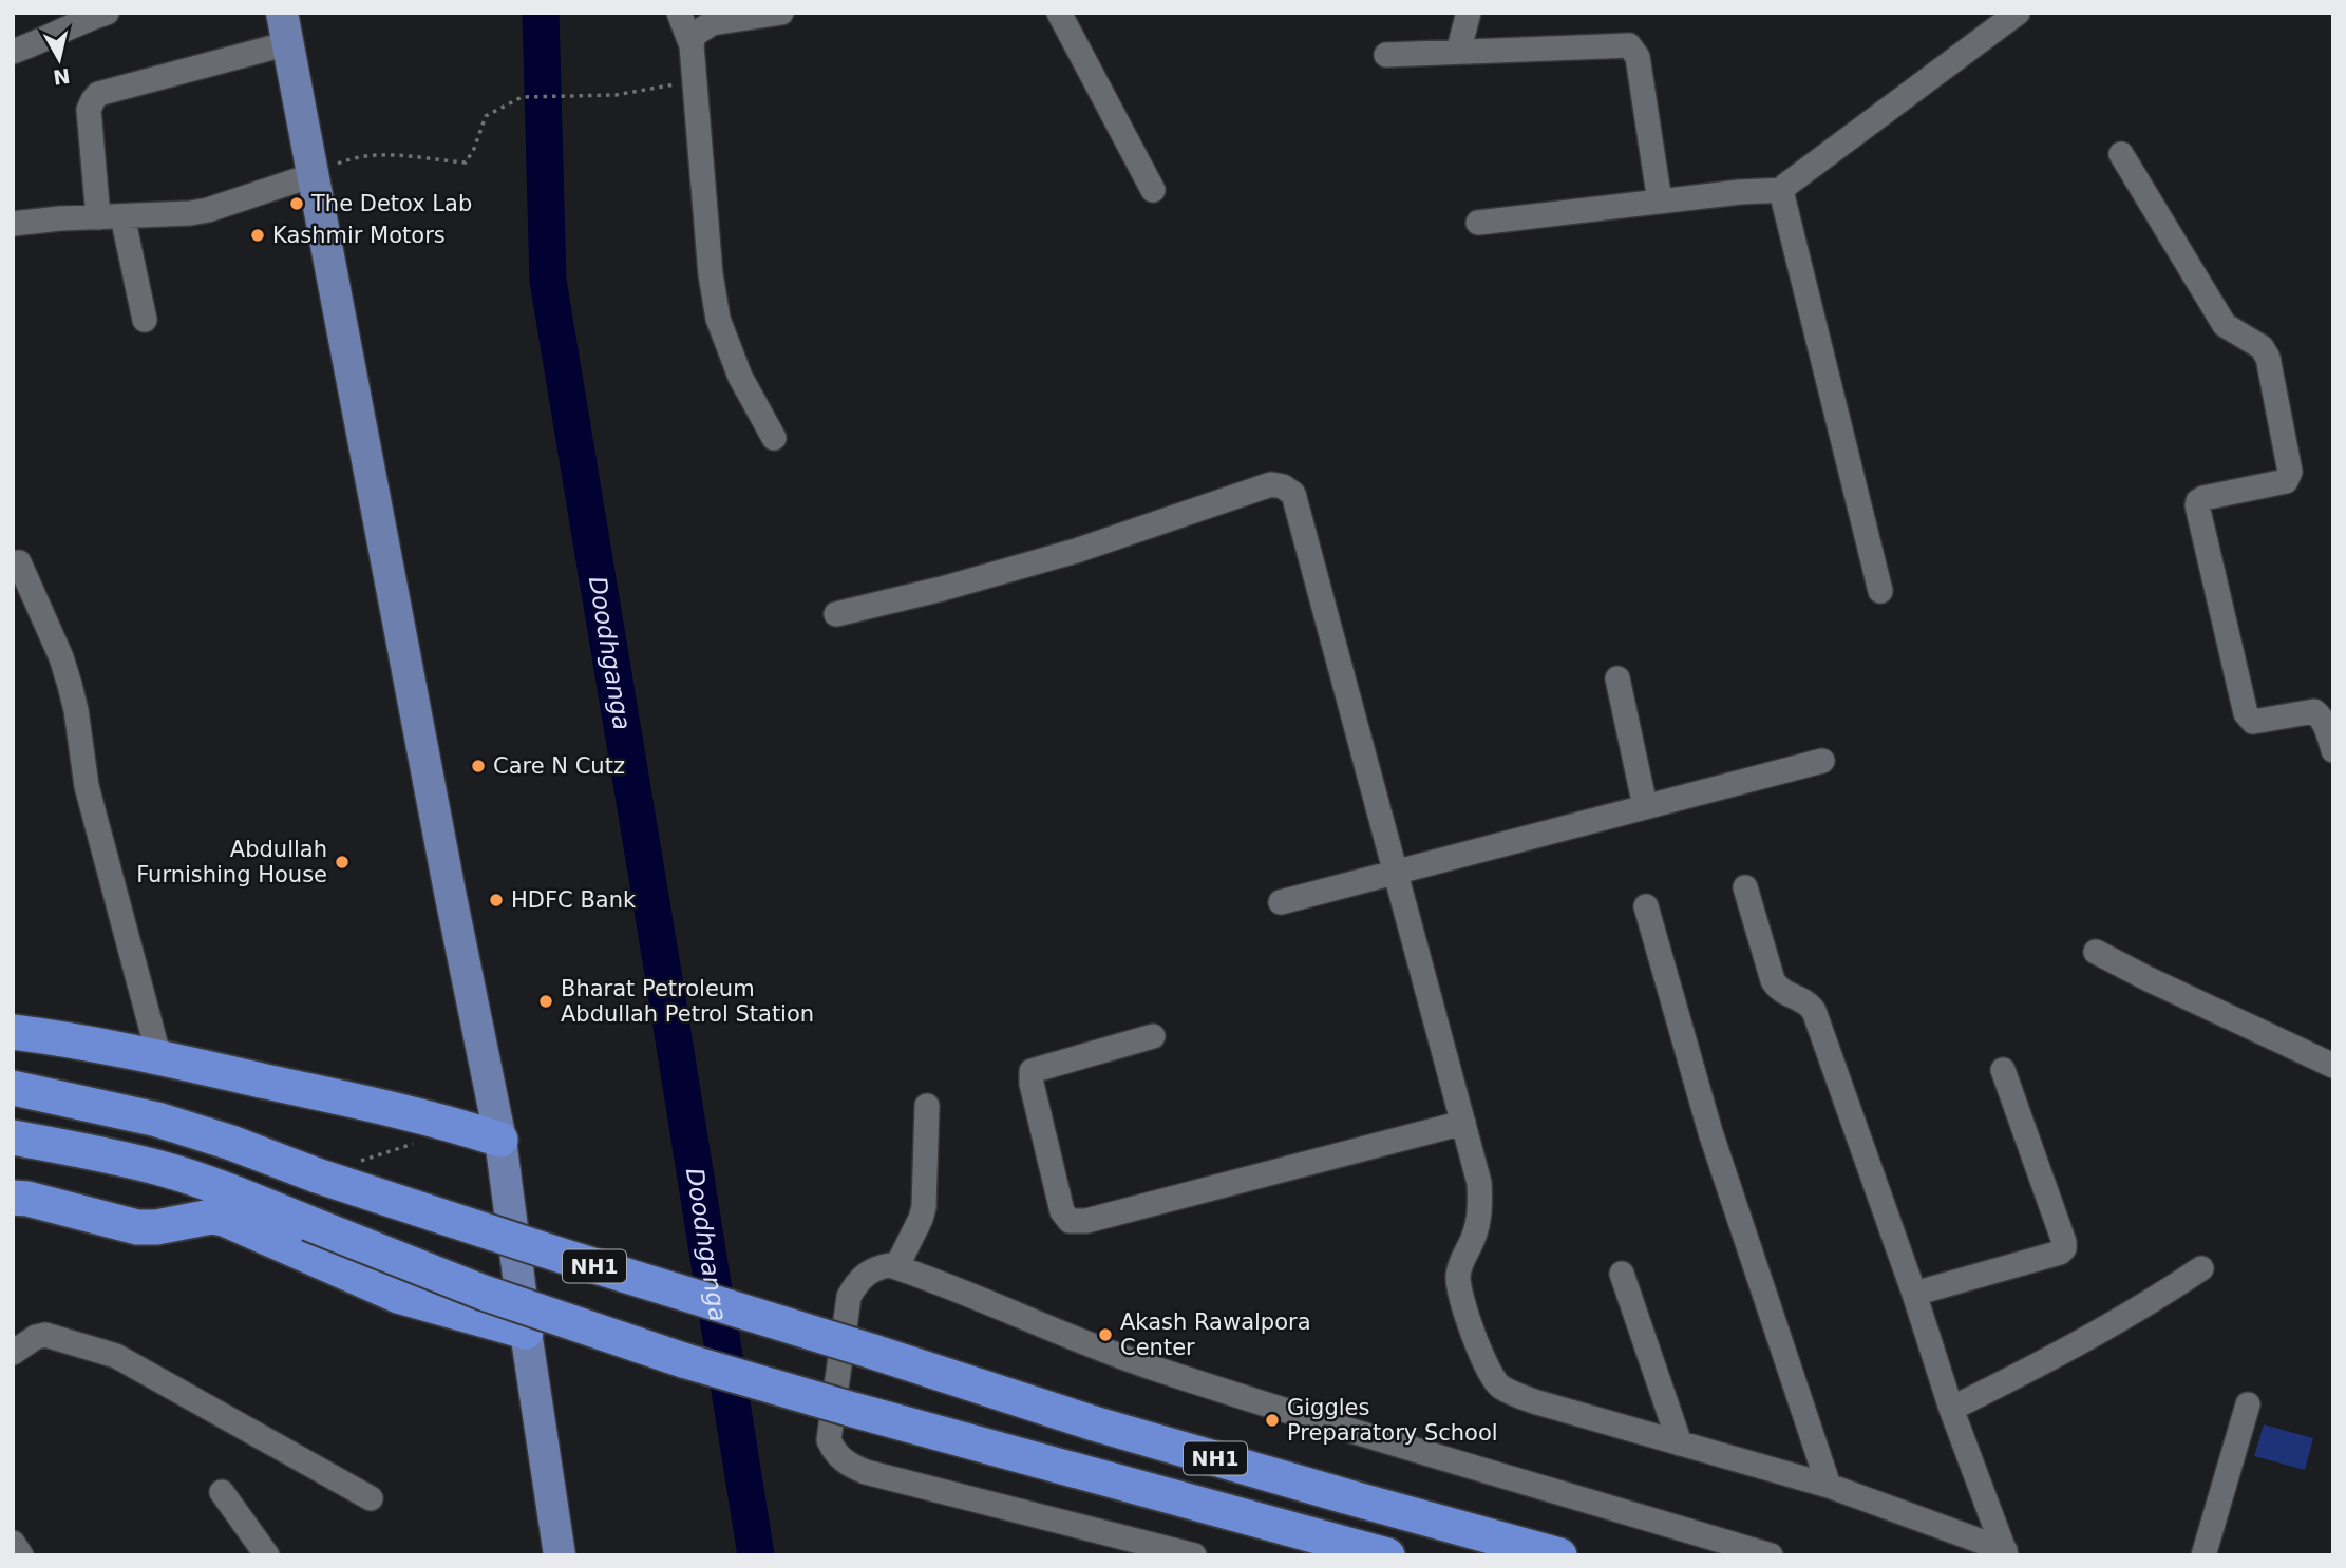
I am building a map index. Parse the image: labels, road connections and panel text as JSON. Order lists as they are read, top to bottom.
{
  "streets": {
    "highway": ["NH1"]
  },
  "water": ["Doodhganga"],
  "places": [
    "The Detox Lab",
    "Kashmir Motors",
    "Care N Cutz",
    "Abdullah Furnishing House",
    "HDFC Bank",
    "Bharat Petroleum Abdullah Petrol Station",
    "Akash Rawalpora Center",
    "Giggles Preparatory School"
  ],
  "north": "bottom"
}
